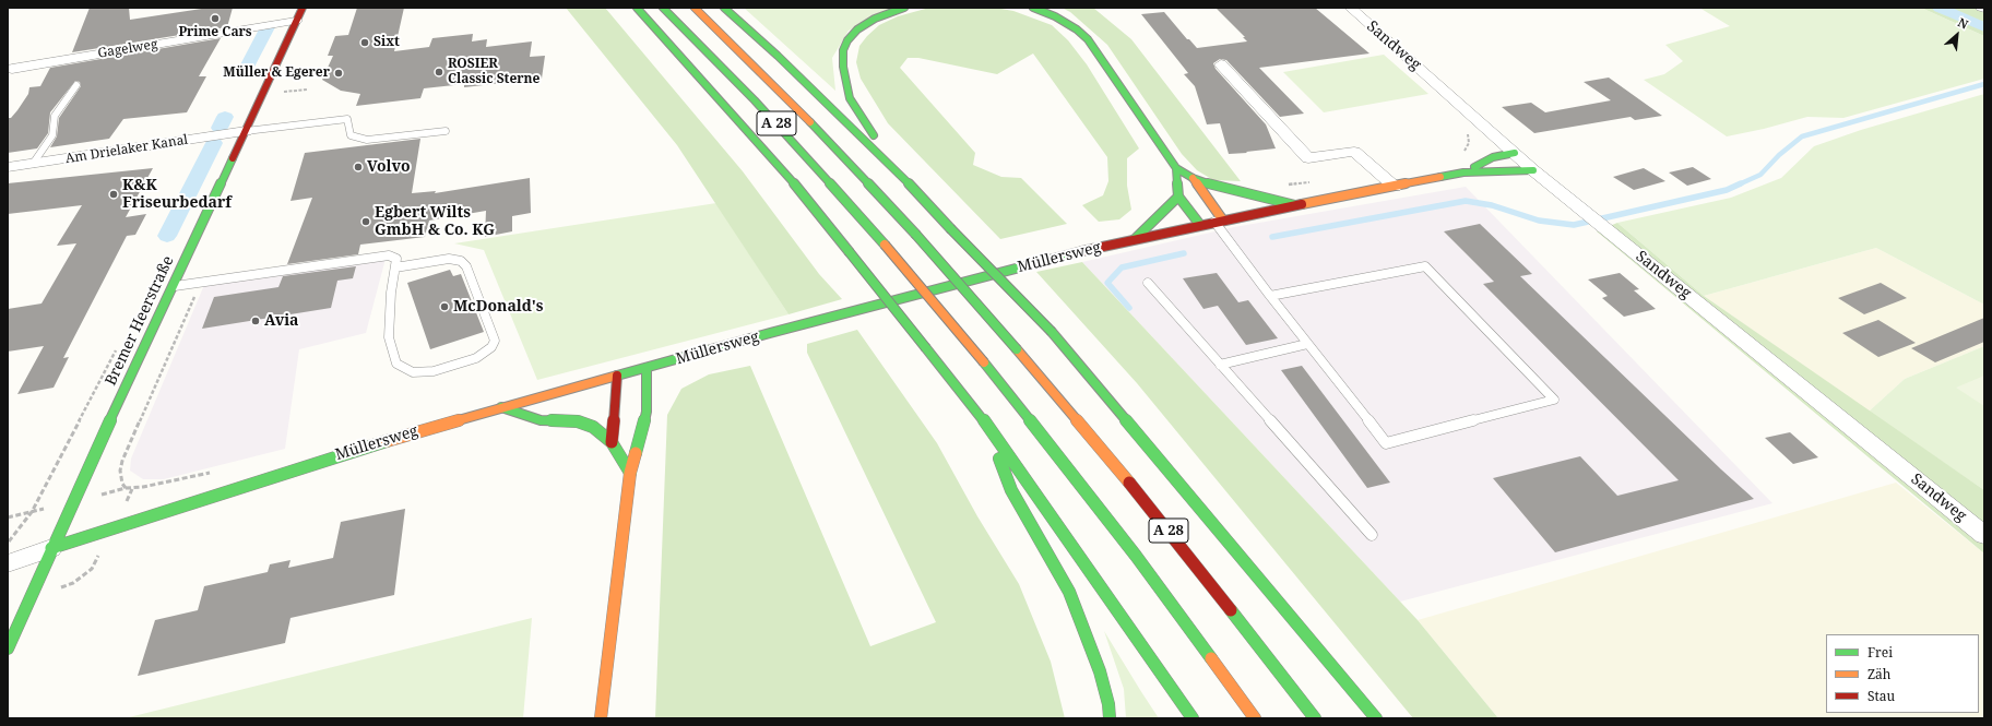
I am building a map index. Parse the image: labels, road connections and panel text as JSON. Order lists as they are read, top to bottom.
{
  "streets": {
    "main road": ["A 28", "Müllersweg", "Bremer Heerstraße"],
    "street": ["Sandweg", "Gagelweg", "Am Drielaker Kanal"]
  },
  "crossings": [
    ["Sandweg", "Müllersweg"],
    ["Gagelweg", "Bremer Heerstraße"],
    ["Am Drielaker Kanal", "Bremer Heerstraße"],
    ["Müllersweg", "Bremer Heerstraße"]
  ],
  "places": [
    "Prime Cars",
    "Sixt",
    "ROSIER Classic Sterne",
    "Müller & Egerer",
    "Volvo",
    "K&K Friseurbedarf",
    "Egbert Wilts GmbH & Co. KG",
    "McDonald's",
    "Avia"
  ],
  "legend": ["Frei", "Zäh", "Stau"],
  "north": "top right"
}
